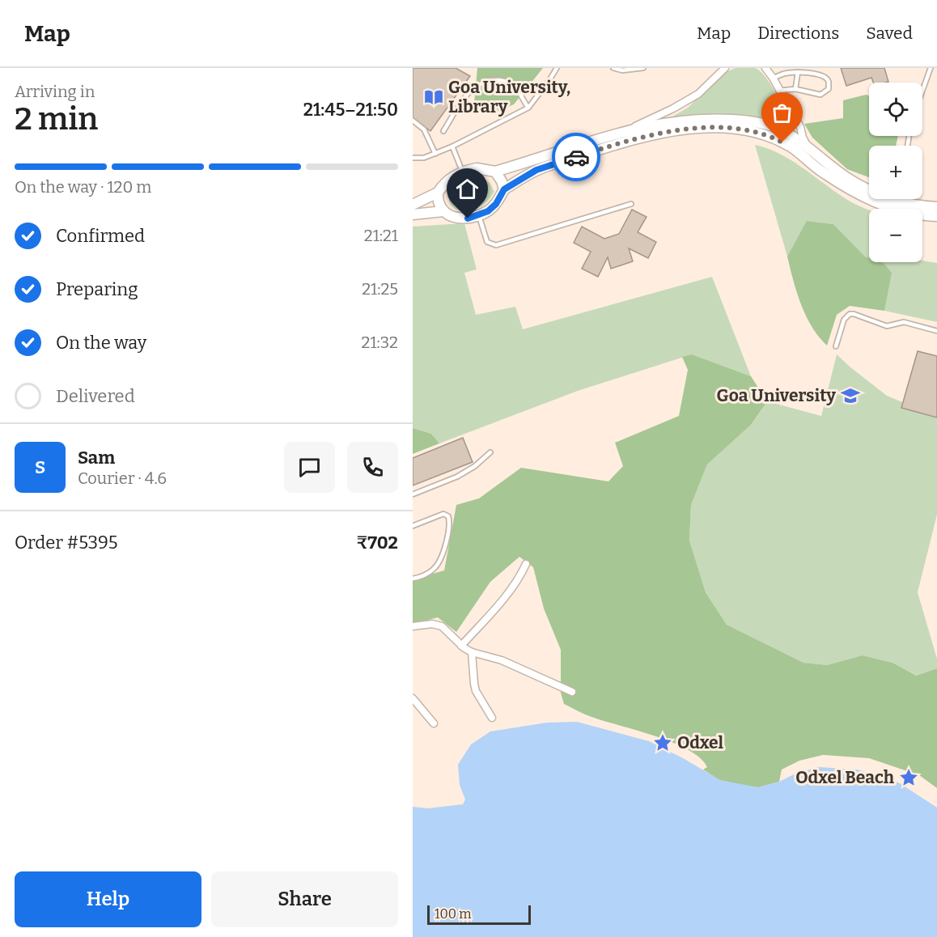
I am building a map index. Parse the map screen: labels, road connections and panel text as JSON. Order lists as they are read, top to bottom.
{
  "places": {
    "library": ["Goa University, Library"],
    "school or university": ["Goa University"],
    "place": ["Odxel", "Odxel Beach"]
  },
  "scale_bar": "100 m",
  "page": {
    "header": "Map",
    "nav": ["Map", "Directions", "Saved"],
    "heading": ["2 min", "Arriving in", "21:45–21:50"],
    "panel": [
      "Sam",
      "Courier · 4.6",
      "Order #5395",
      "₹702"
    ],
    "map_buttons": ["+", "−"],
    "bar": "On the way · 120 m",
    "list": [
      ["Confirmed", "21:21"],
      ["Preparing", "21:25"],
      ["On the way", "21:32"],
      "Delivered"
    ],
    "round": "S",
    "buttons": ["Help", "Share"],
    "scale": "100 m"
  }
}
